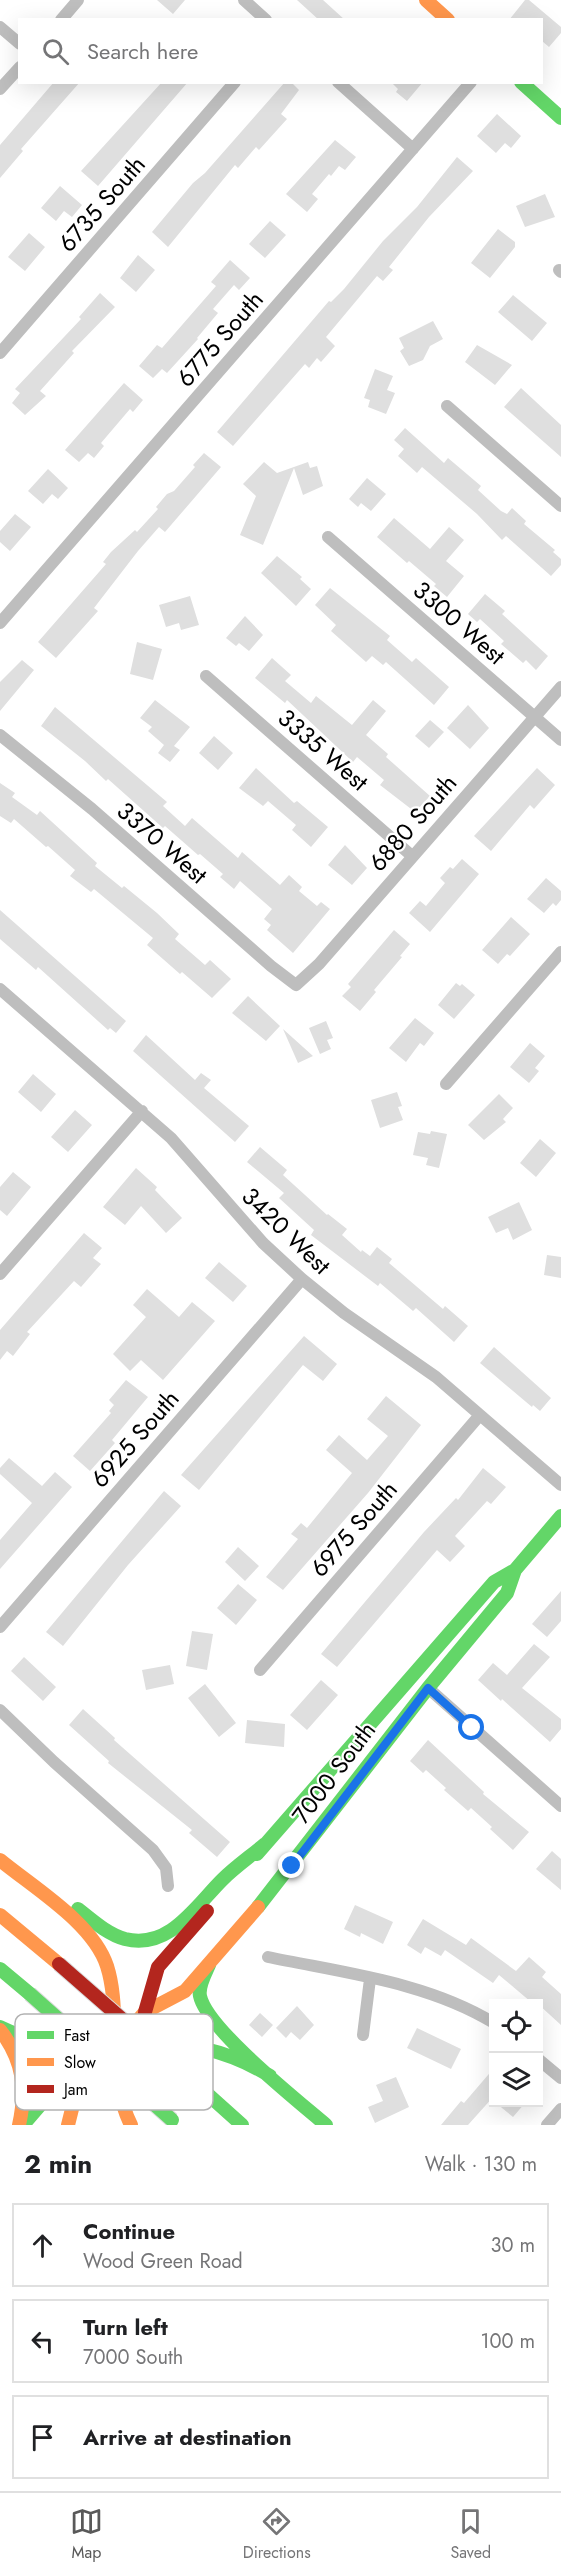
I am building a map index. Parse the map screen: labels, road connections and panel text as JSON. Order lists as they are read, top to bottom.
{
  "streets": {
    "main road": ["7000 South"],
    "street": [
      "6735 South",
      "6775 South",
      "3300 West",
      "3335 West",
      "6880 South",
      "3370 West",
      "3420 West",
      "6925 South",
      "6975 South"
    ]
  },
  "crossings": [
    ["3300 West", "6880 South"],
    ["3335 West", "6880 South"],
    ["6880 South", "3370 West"],
    ["3420 West", "6925 South"],
    ["3420 West", "6975 South"]
  ],
  "legend": ["Fast", "Slow", "Jam"],
  "page": {
    "search": "Search here",
    "heading": ["2 min", "Walk · 130 m"],
    "list": [
      ["Continue", "Wood Green Road", "30 m"],
      ["Turn left", "7000 South", "100 m"],
      "Arrive at destination"
    ],
    "nav": ["Map", "Directions", "Saved"]
  }
}
